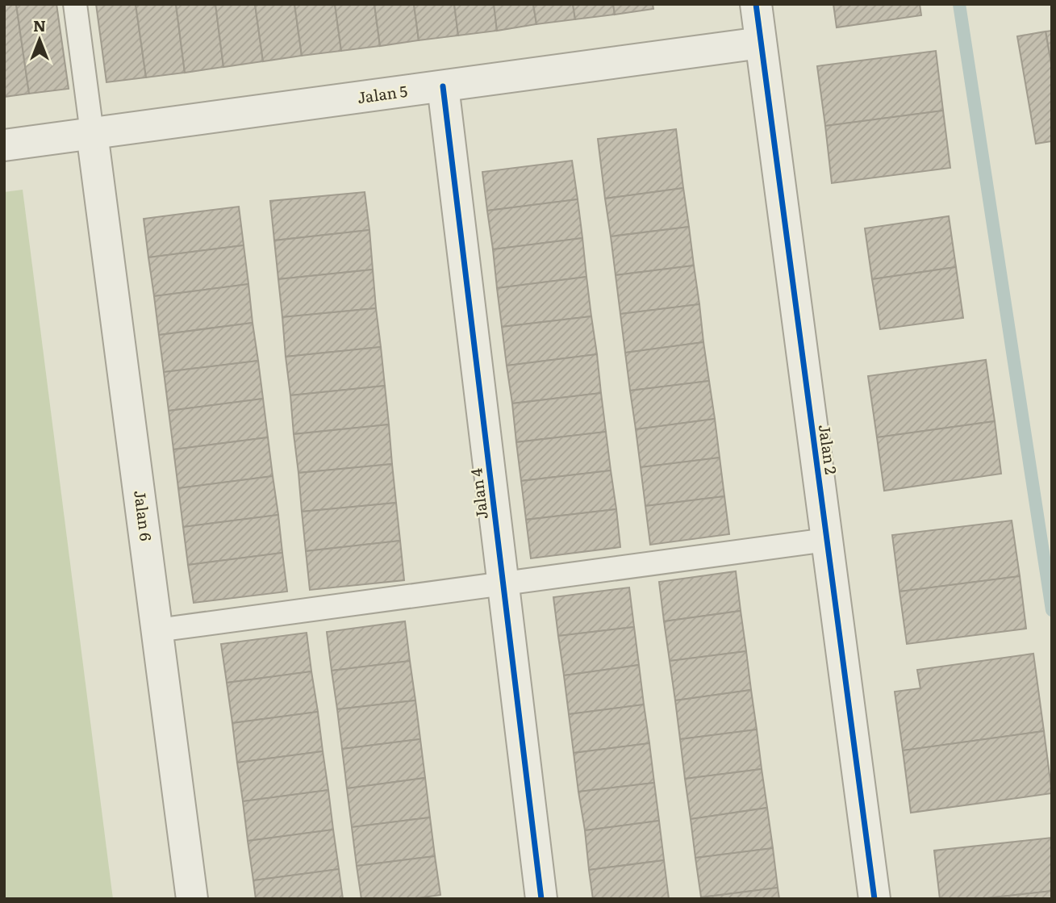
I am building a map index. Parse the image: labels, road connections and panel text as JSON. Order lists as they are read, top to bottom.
{
  "streets": {
    "street": [
      "Jalan 5",
      "Jalan 2",
      "Jalan 4",
      "Jalan 6"
    ]
  },
  "crossings": [
    ["Jalan 5", "Jalan 2"],
    ["Jalan 5", "Jalan 4"],
    ["Jalan 5", "Jalan 6"]
  ],
  "north": "top"
}
